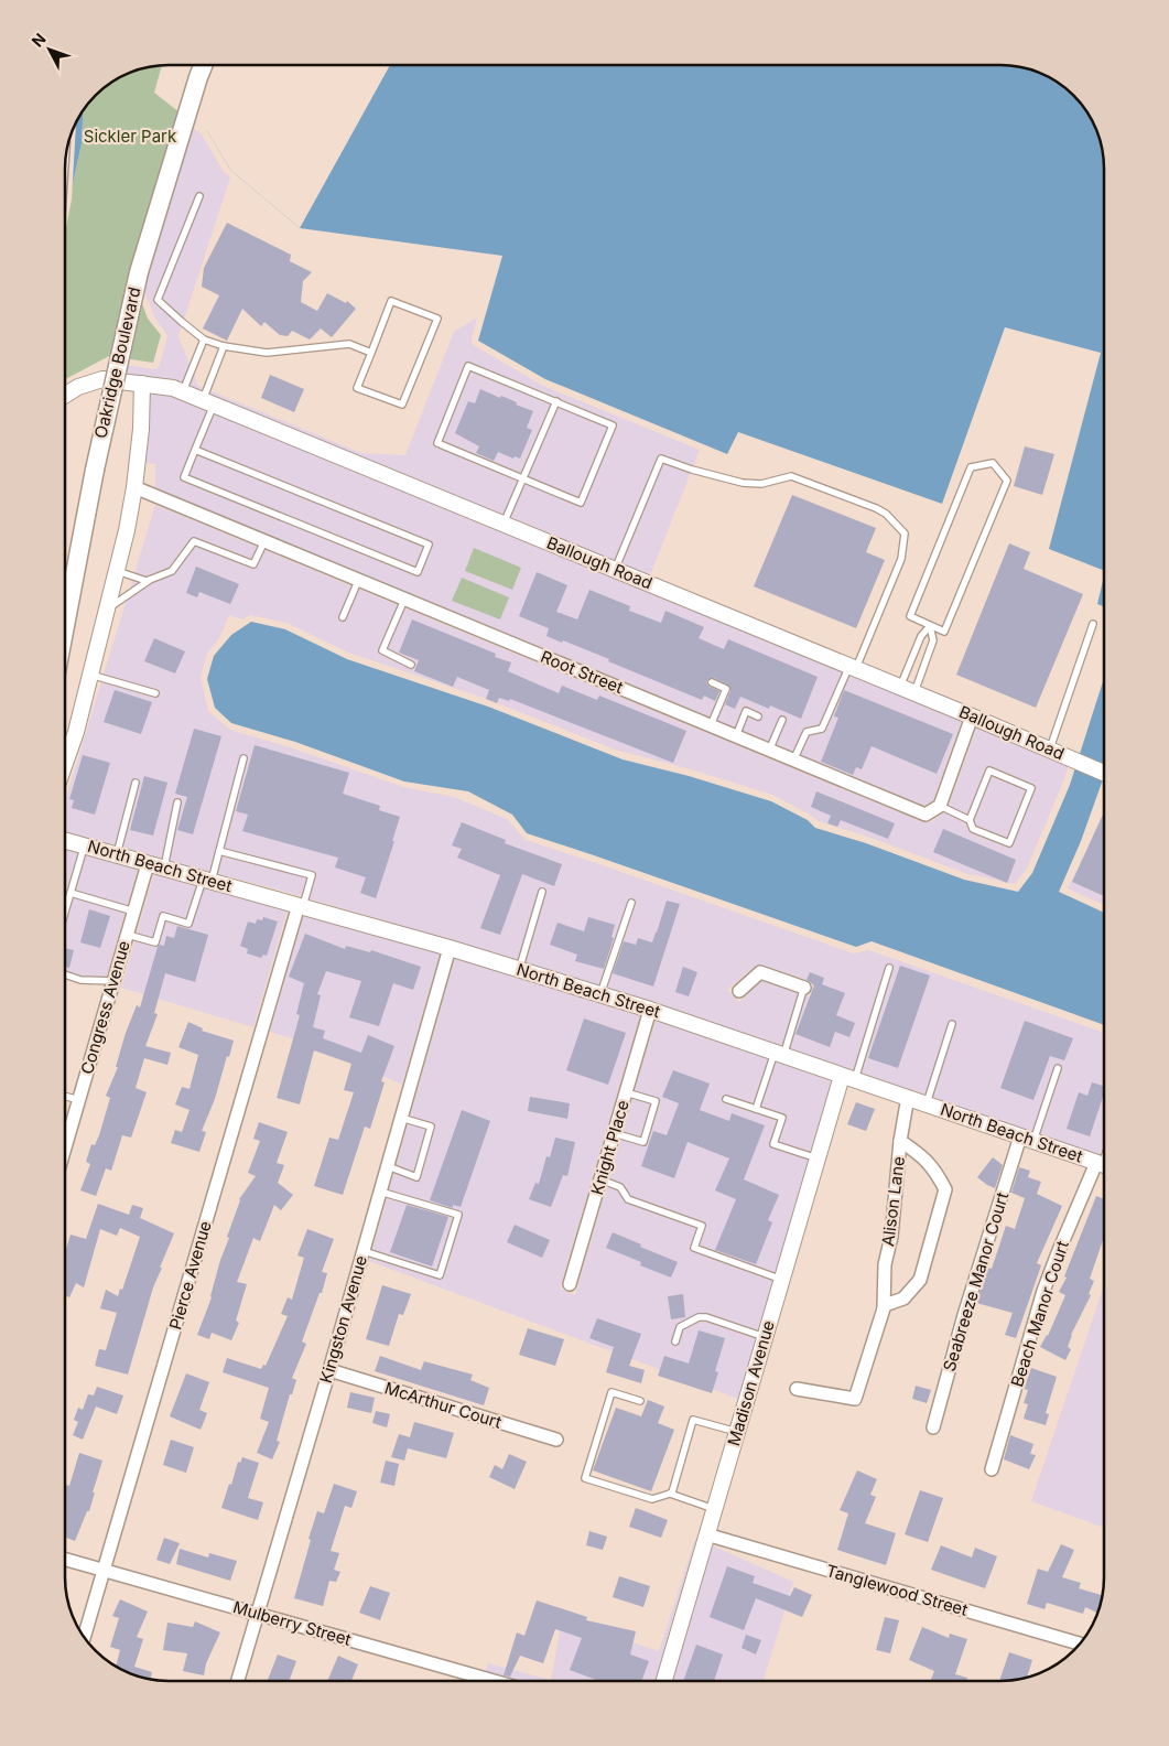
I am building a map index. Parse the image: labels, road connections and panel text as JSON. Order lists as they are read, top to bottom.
{
  "streets": {
    "main road": ["Oakridge Boulevard"],
    "street": [
      "Ballough Road",
      "Root Street",
      "North Beach Street",
      "Congress Avenue",
      "Knight Place",
      "Alison Lane",
      "Pierce Avenue",
      "Seabreeze Manor Court",
      "Beach Manor Court",
      "Kingston Avenue",
      "Madison Avenue",
      "McArthur Court",
      "Tanglewood Street",
      "Mulberry Street"
    ]
  },
  "crossings": [
    ["North Beach Street", "Congress Avenue"],
    ["North Beach Street", "Knight Place"],
    ["North Beach Street", "Alison Lane"],
    ["North Beach Street", "Pierce Avenue"],
    ["North Beach Street", "Seabreeze Manor Court"],
    ["North Beach Street", "Beach Manor Court"],
    ["North Beach Street", "Kingston Avenue"],
    ["North Beach Street", "Madison Avenue"],
    ["Pierce Avenue", "Mulberry Street"],
    ["Kingston Avenue", "McArthur Court"],
    ["Kingston Avenue", "Mulberry Street"],
    ["Madison Avenue", "Tanglewood Street"]
  ],
  "parks": ["Sickler Park"],
  "north": "top left"
}
